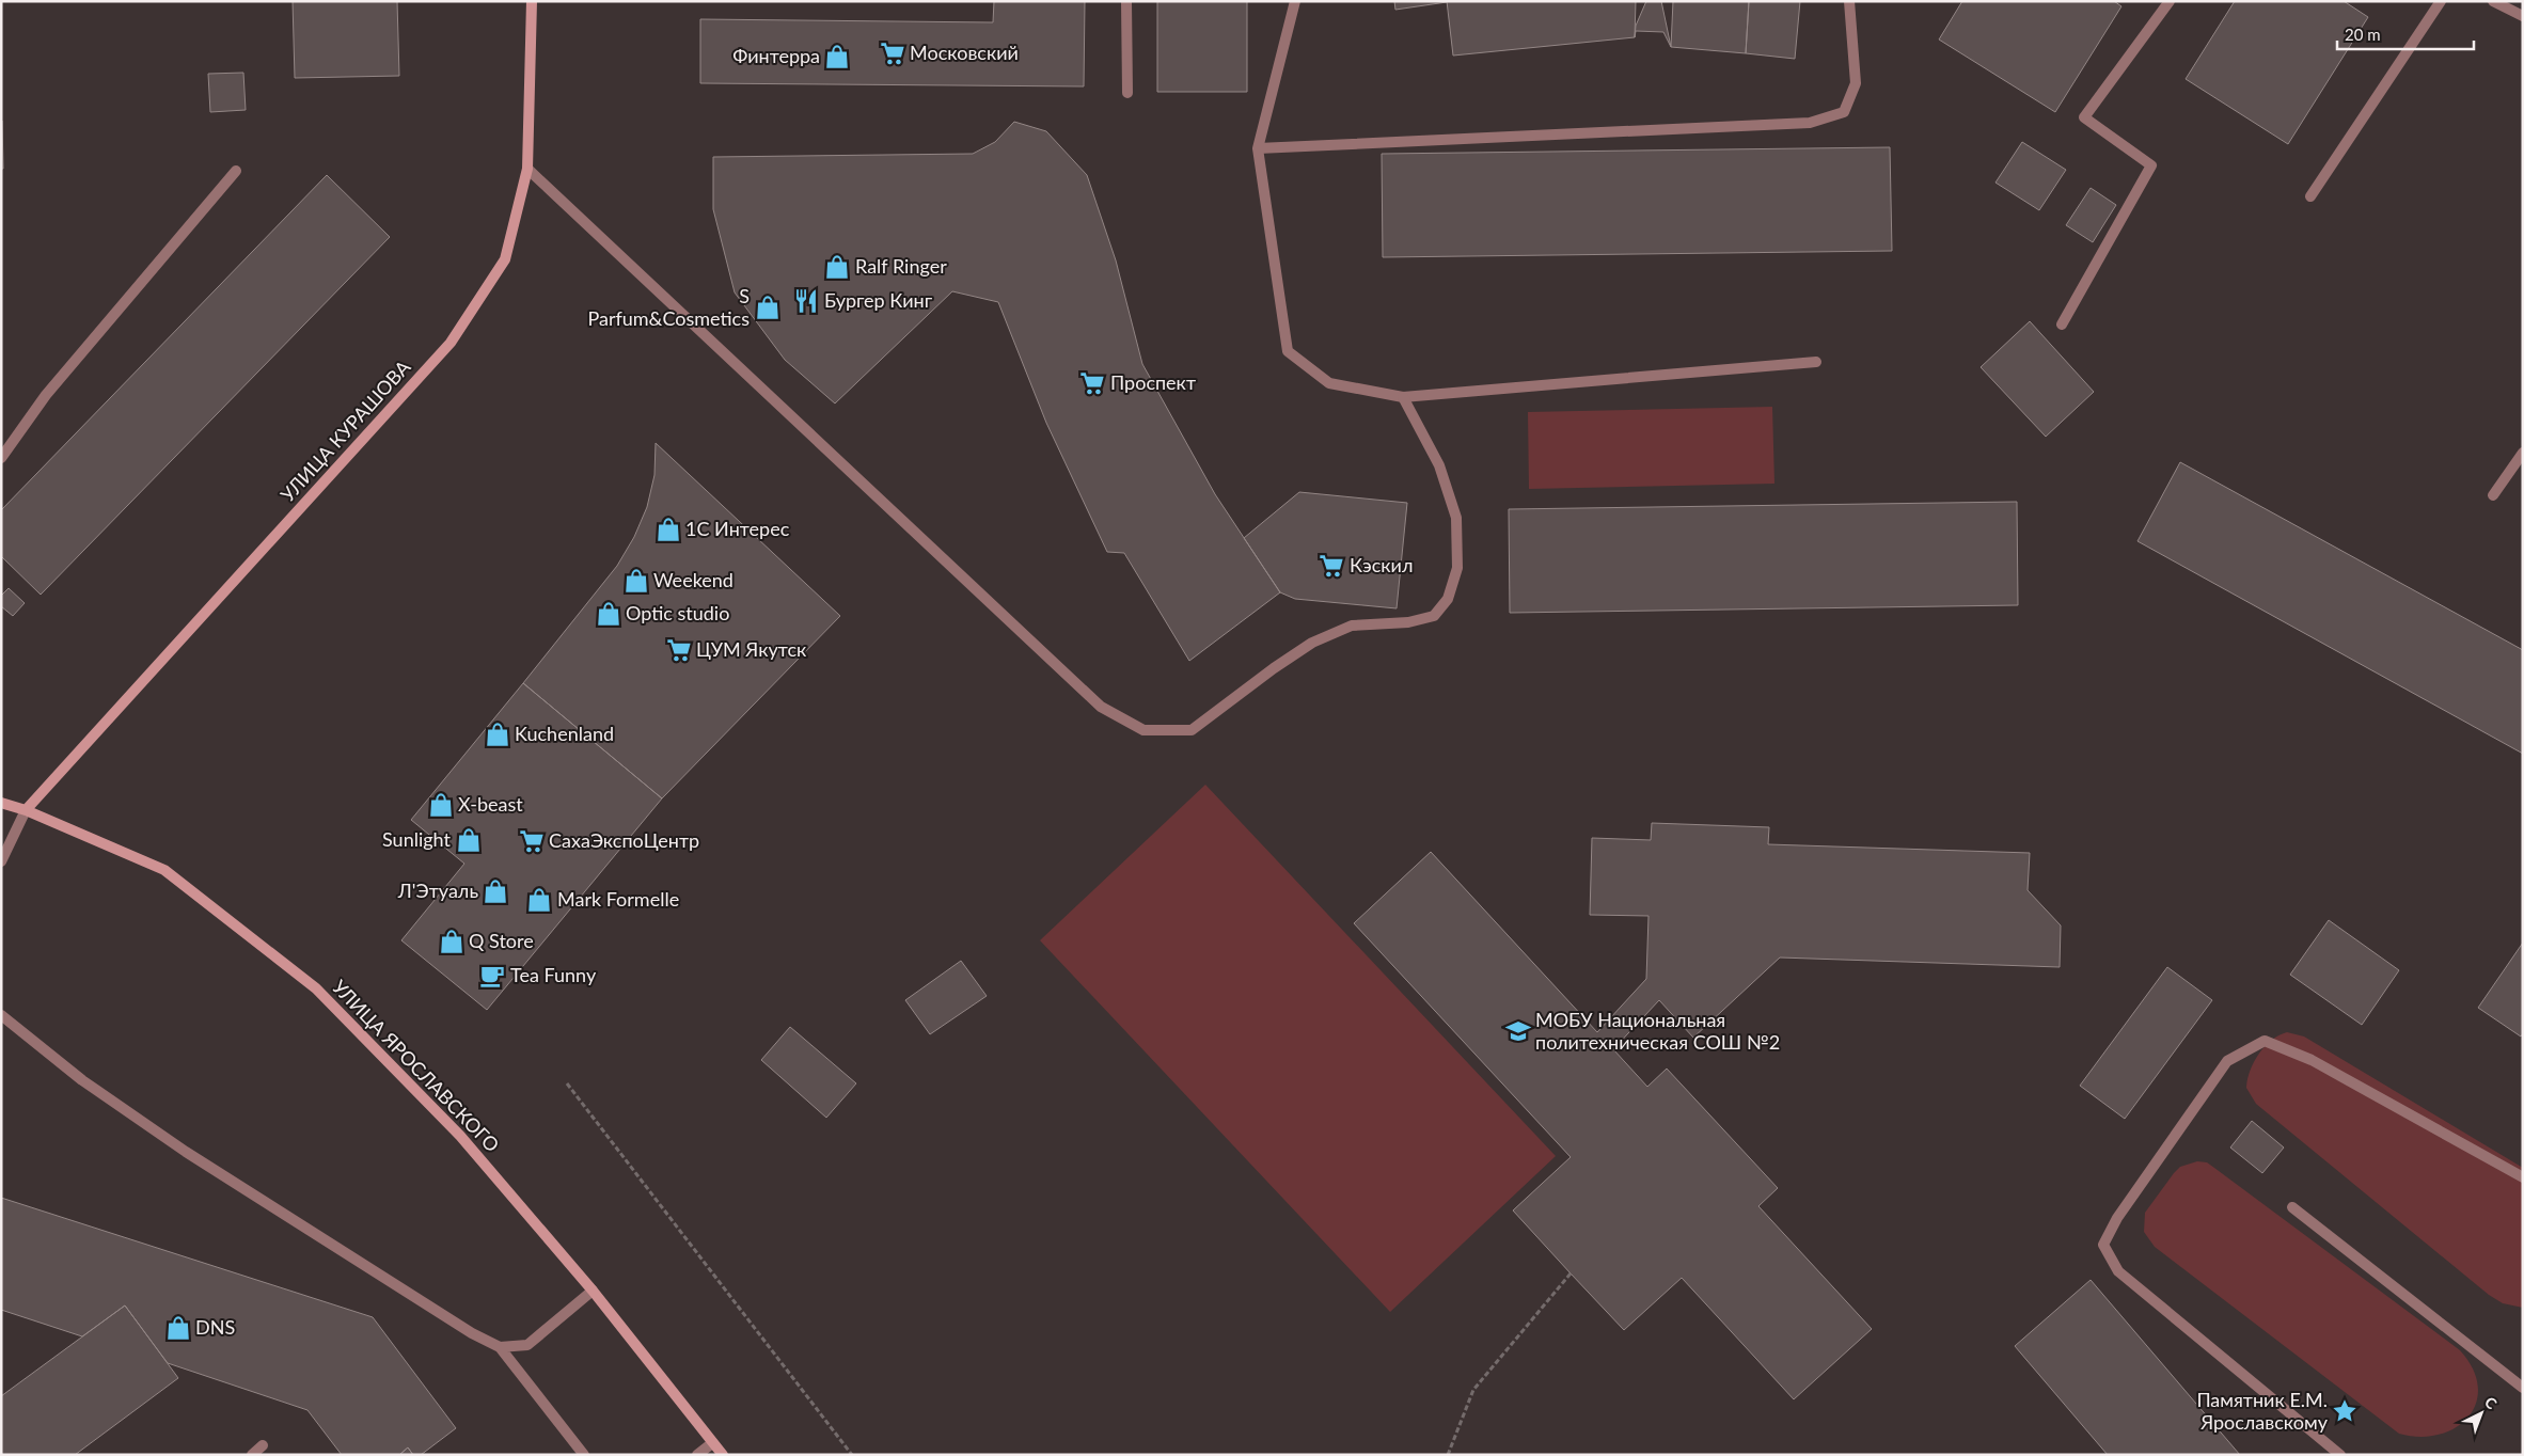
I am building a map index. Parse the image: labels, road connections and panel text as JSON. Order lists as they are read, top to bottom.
{
  "streets": {
    "street": ["УЛИЦА КУРАШОВА", "УЛИЦА ЯРОСЛАВСКОГО"]
  },
  "crossings": [
    ["УЛИЦА КУРАШОВА", "УЛИЦА ЯРОСЛАВСКОГО"]
  ],
  "places": {
    "supermarket": [
      "Московский",
      "Проспект",
      "Кэскил",
      "ЦУМ Якутск",
      "СахаЭкспоЦентр"
    ],
    "shop": [
      "Финтерра",
      "Ralf Ringer",
      "S Parfum&Cosmetics",
      "1С Интерес",
      "Weekend",
      "Optic studio",
      "Kuchenland",
      "X-beast",
      "Sunlight",
      "Л'Этуаль",
      "Mark Formelle",
      "Q Store",
      "DNS"
    ],
    "restaurant": ["Бургер Кинг"],
    "cafe": ["Tea Funny"],
    "school or university": ["МОБУ Национальная политехническая СОШ №2"],
    "place": ["Памятник Е.М. Ярославскому"]
  },
  "scale_bar": "20 m",
  "north": "top right"
}
